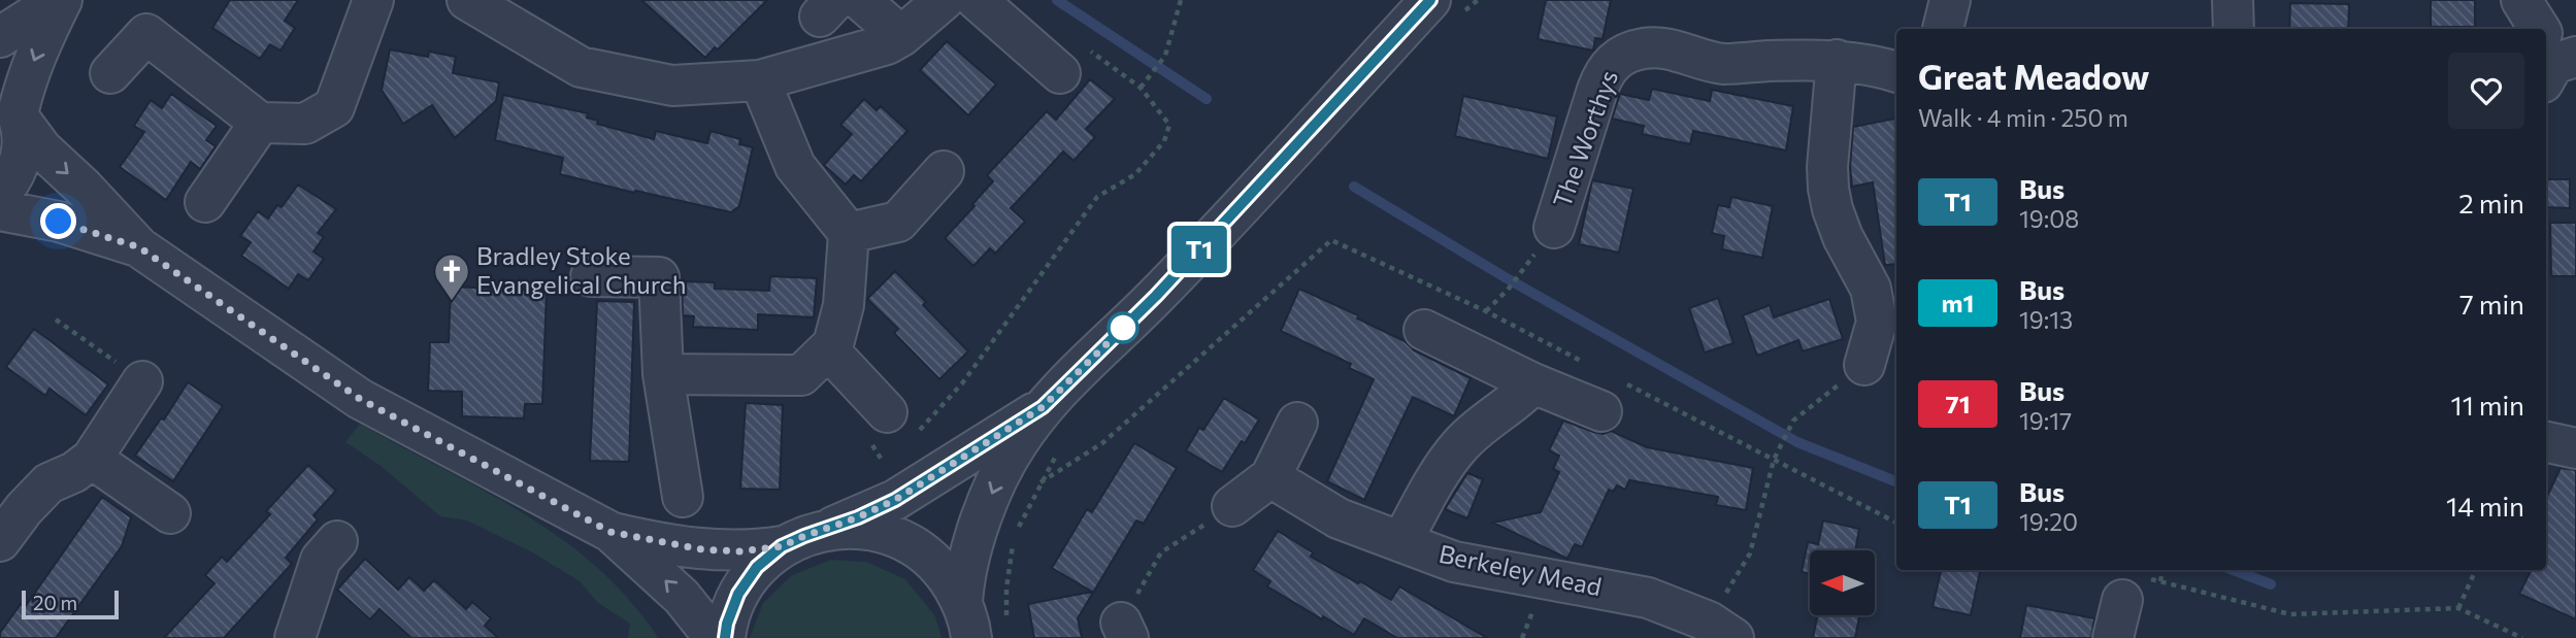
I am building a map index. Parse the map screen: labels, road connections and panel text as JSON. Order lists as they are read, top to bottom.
{
  "streets": {
    "street": ["The Worthys", "Berkeley Mead"]
  },
  "places": {
    "church": ["Bradley Stoke Evangelical Church"]
  },
  "lines": ["bus line T1"],
  "scale_bar": "20 m",
  "north": "left",
  "page": {
    "on_map": "T1",
    "heading": ["Great Meadow", "Walk · 4 min · 250 m"],
    "list": [
      {
        "mark": "T1",
        "name": "Bus",
        "note": "19:08",
        "value": "2 min"
      },
      {
        "mark": "m1",
        "name": "Bus",
        "note": "19:13",
        "value": "7 min"
      },
      {
        "mark": "71",
        "name": "Bus",
        "note": "19:17",
        "value": "11 min"
      },
      {
        "mark": "T1",
        "name": "Bus",
        "note": "19:20",
        "value": "14 min"
      }
    ],
    "scale": "20 m"
  }
}
